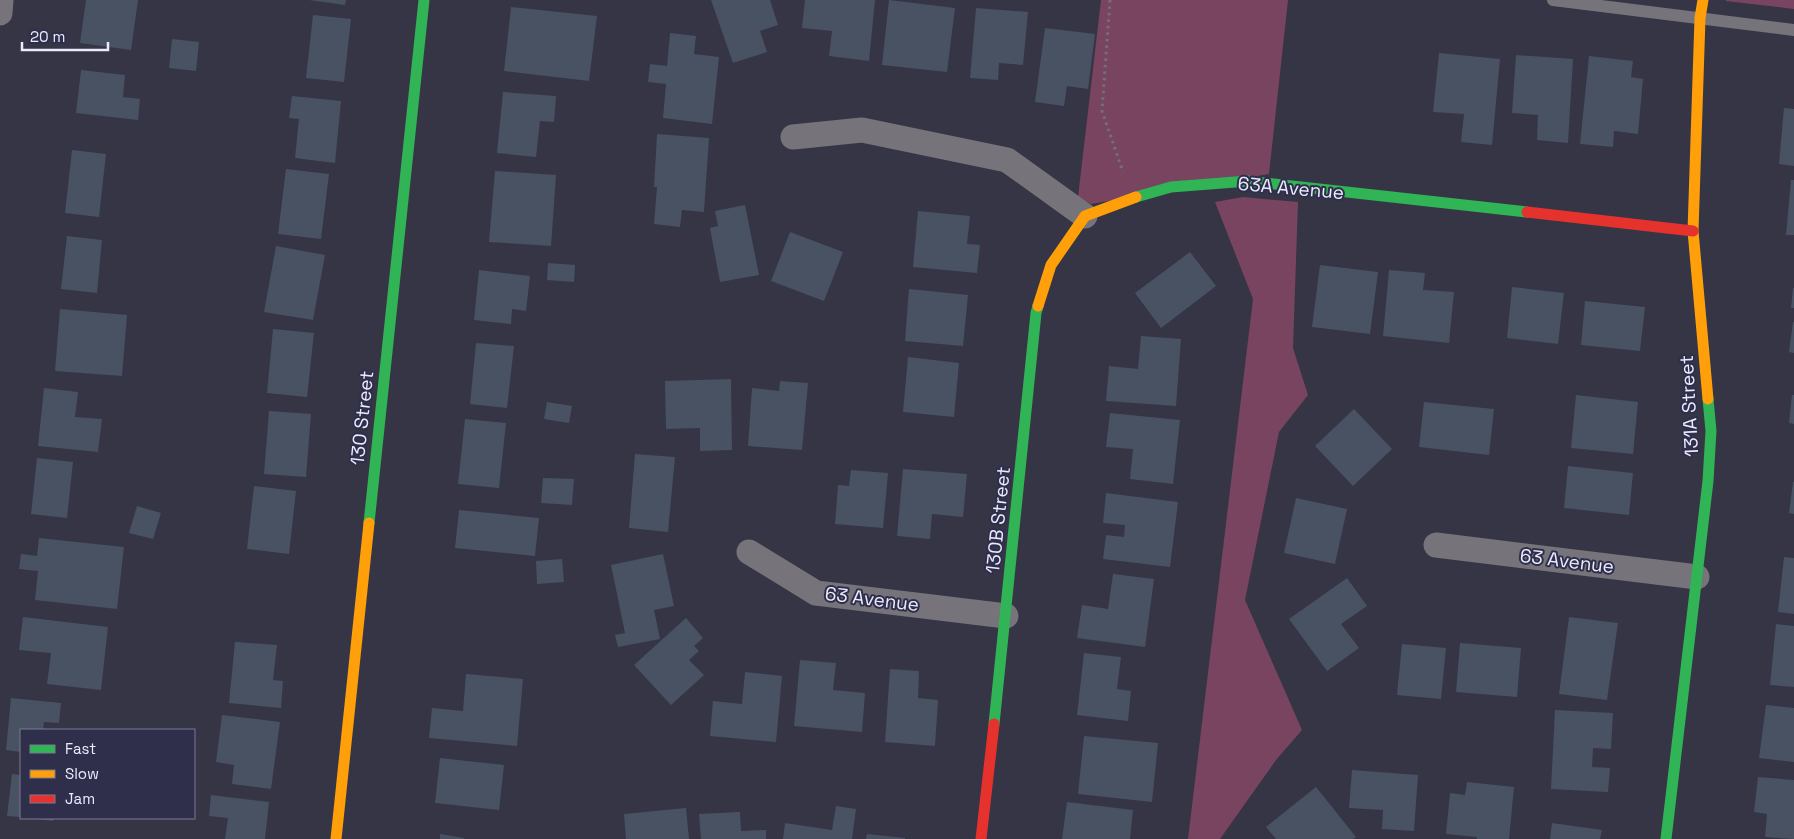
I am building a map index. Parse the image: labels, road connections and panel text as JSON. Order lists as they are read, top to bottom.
{
  "streets": {
    "street": [
      "63A Avenue",
      "131A Street",
      "130 Street",
      "130B Street",
      "63 Avenue"
    ]
  },
  "crossings": [
    ["63A Avenue", "131A Street"],
    ["63A Avenue", "130B Street"],
    ["131A Street", "63 Avenue"],
    ["130B Street", "63 Avenue"]
  ],
  "legend": ["Fast", "Slow", "Jam"],
  "scale_bar": "20 m"
}
